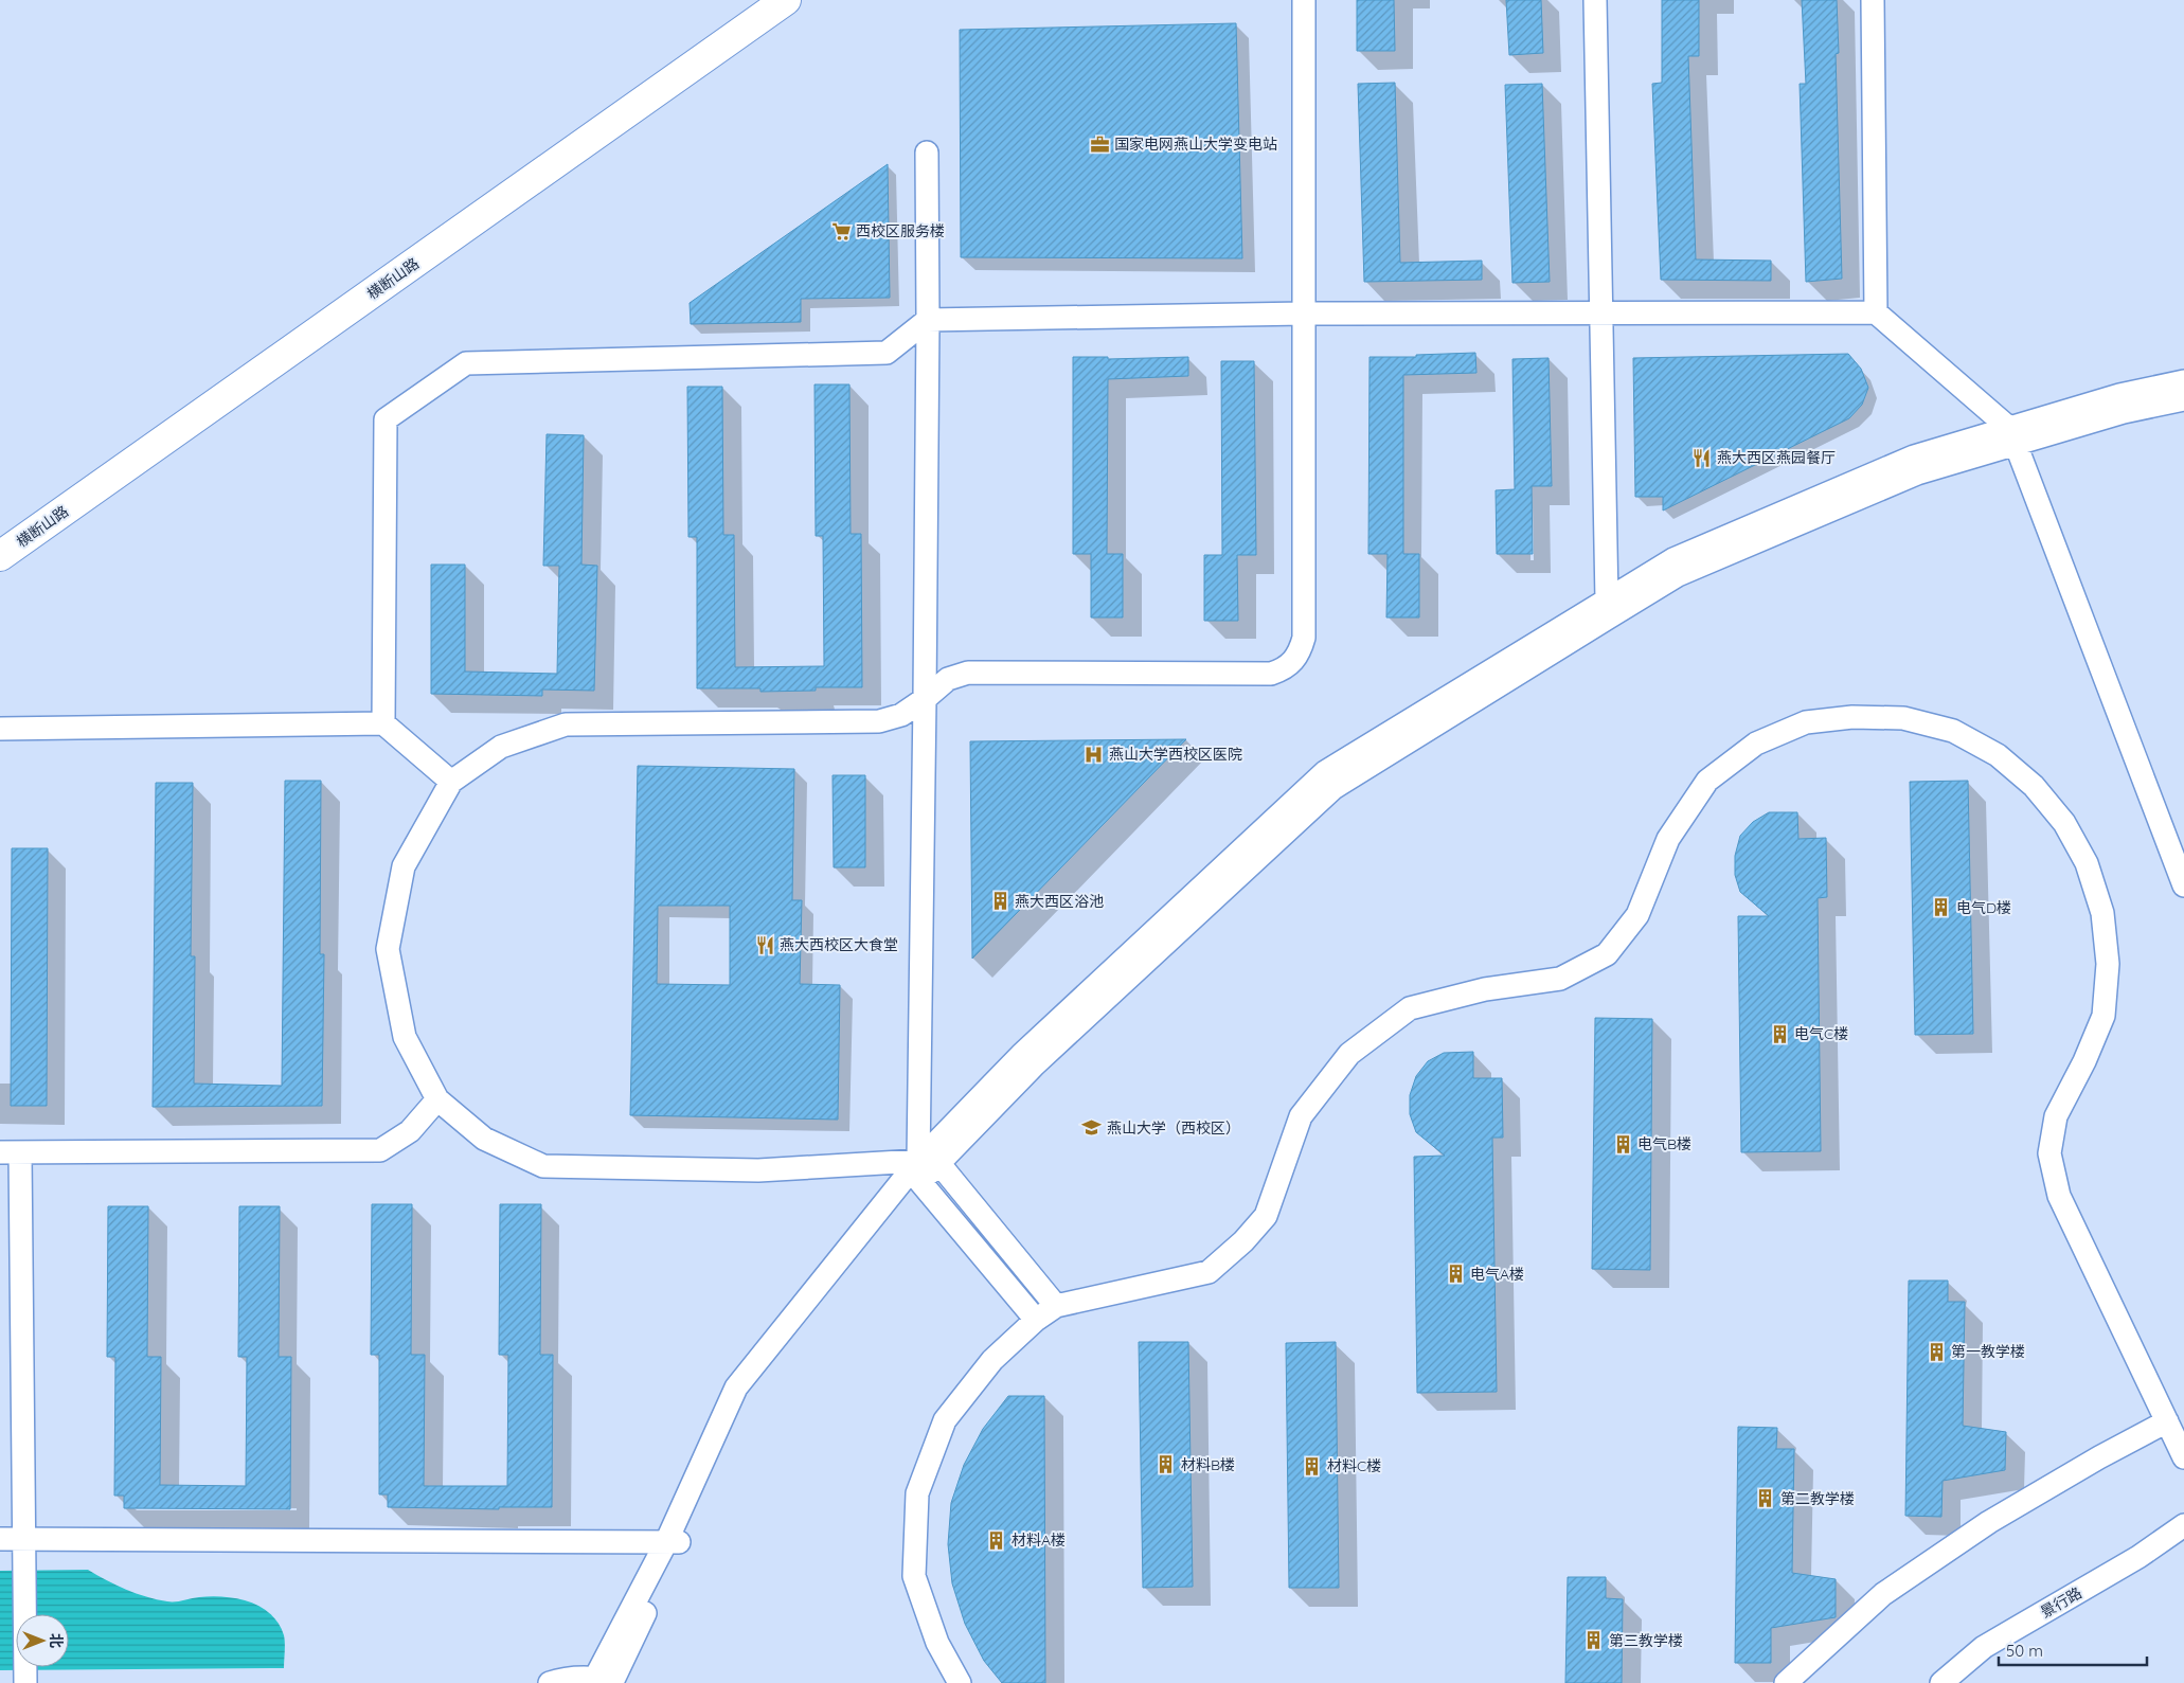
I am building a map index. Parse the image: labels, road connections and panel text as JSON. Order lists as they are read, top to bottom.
{
  "streets": {
    "main road": ["横断山路"],
    "street": ["景行路"]
  },
  "places": {
    "office": ["国家电网燕山大学变电站"],
    "supermarket": ["西校区服务楼"],
    "restaurant": ["燕大西区燕园餐厅", "燕大西校区大食堂"],
    "hospital": ["燕山大学西校区医院"],
    "building": [
      "燕大西区浴池",
      "电气D楼",
      "电气C楼",
      "电气B楼",
      "电气A楼",
      "第一教学楼",
      "材料B楼",
      "材料C楼",
      "第二教学楼",
      "材料A楼",
      "第三教学楼"
    ],
    "school or university": ["燕山大学（西校区）"]
  },
  "scale_bar": "50 m",
  "north": "right"
}
